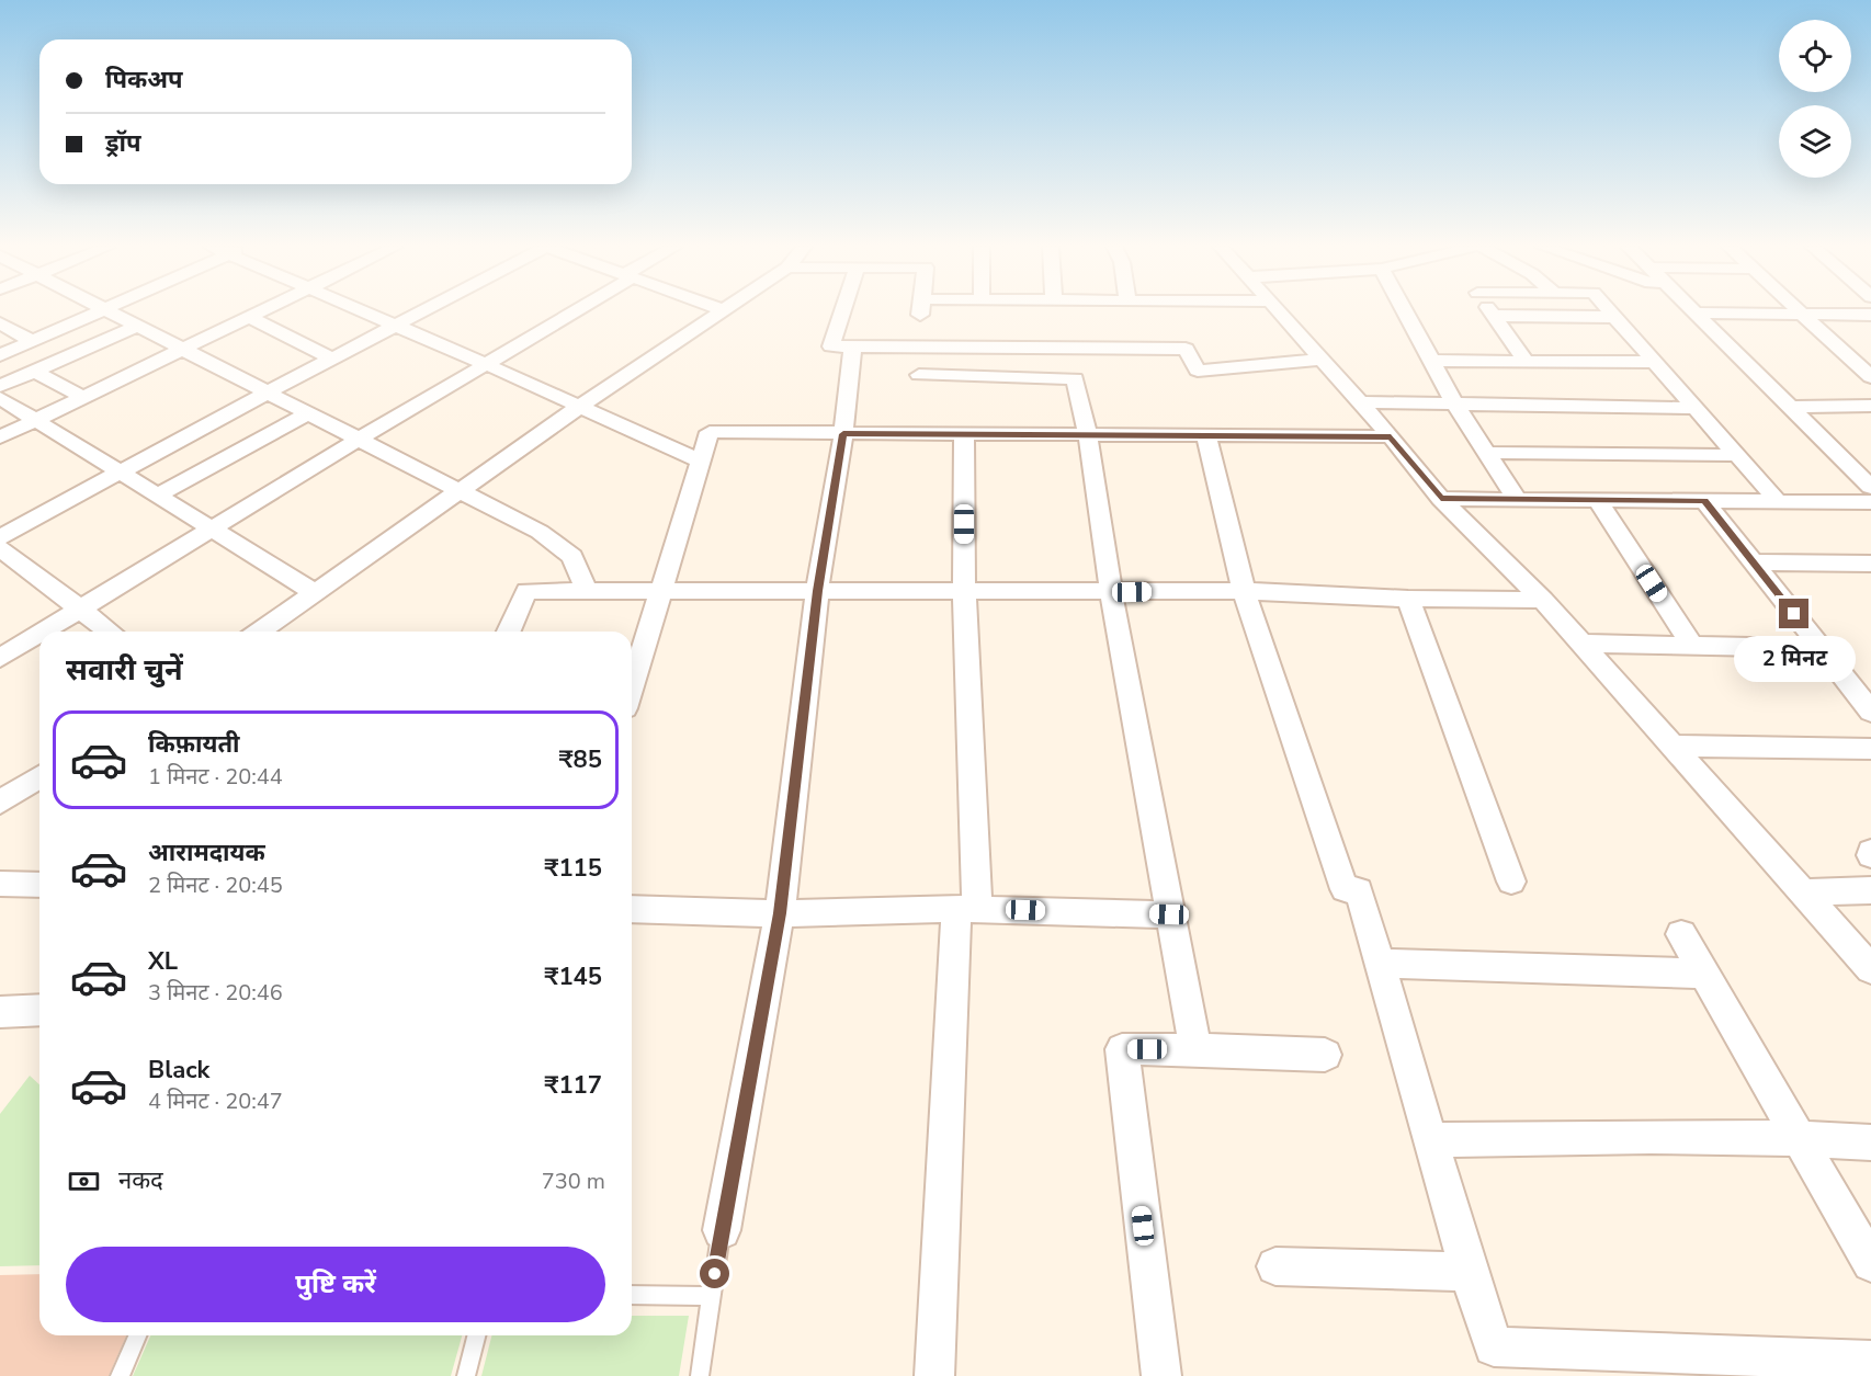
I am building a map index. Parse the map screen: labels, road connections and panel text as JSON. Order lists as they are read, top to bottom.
{
  "page": {
    "banner": ["पिकअप", "ड्रॉप"],
    "heading": "सवारी चुनें",
    "bubble": "2 मिनट",
    "list": [
      {
        "name": "किफ़ायती",
        "note": "1 मिनट · 20:44",
        "value": "₹85"
      },
      {
        "name": "आरामदायक",
        "note": "2 मिनट · 20:45",
        "value": "₹115"
      },
      {
        "name": "XL",
        "note": "3 मिनट · 20:46",
        "value": "₹145"
      },
      {
        "name": "Black",
        "note": "4 मिनट · 20:47",
        "value": "₹117"
      }
    ],
    "pay": ["नकद", "730 m"],
    "buttons": "पुष्टि करें"
  }
}
